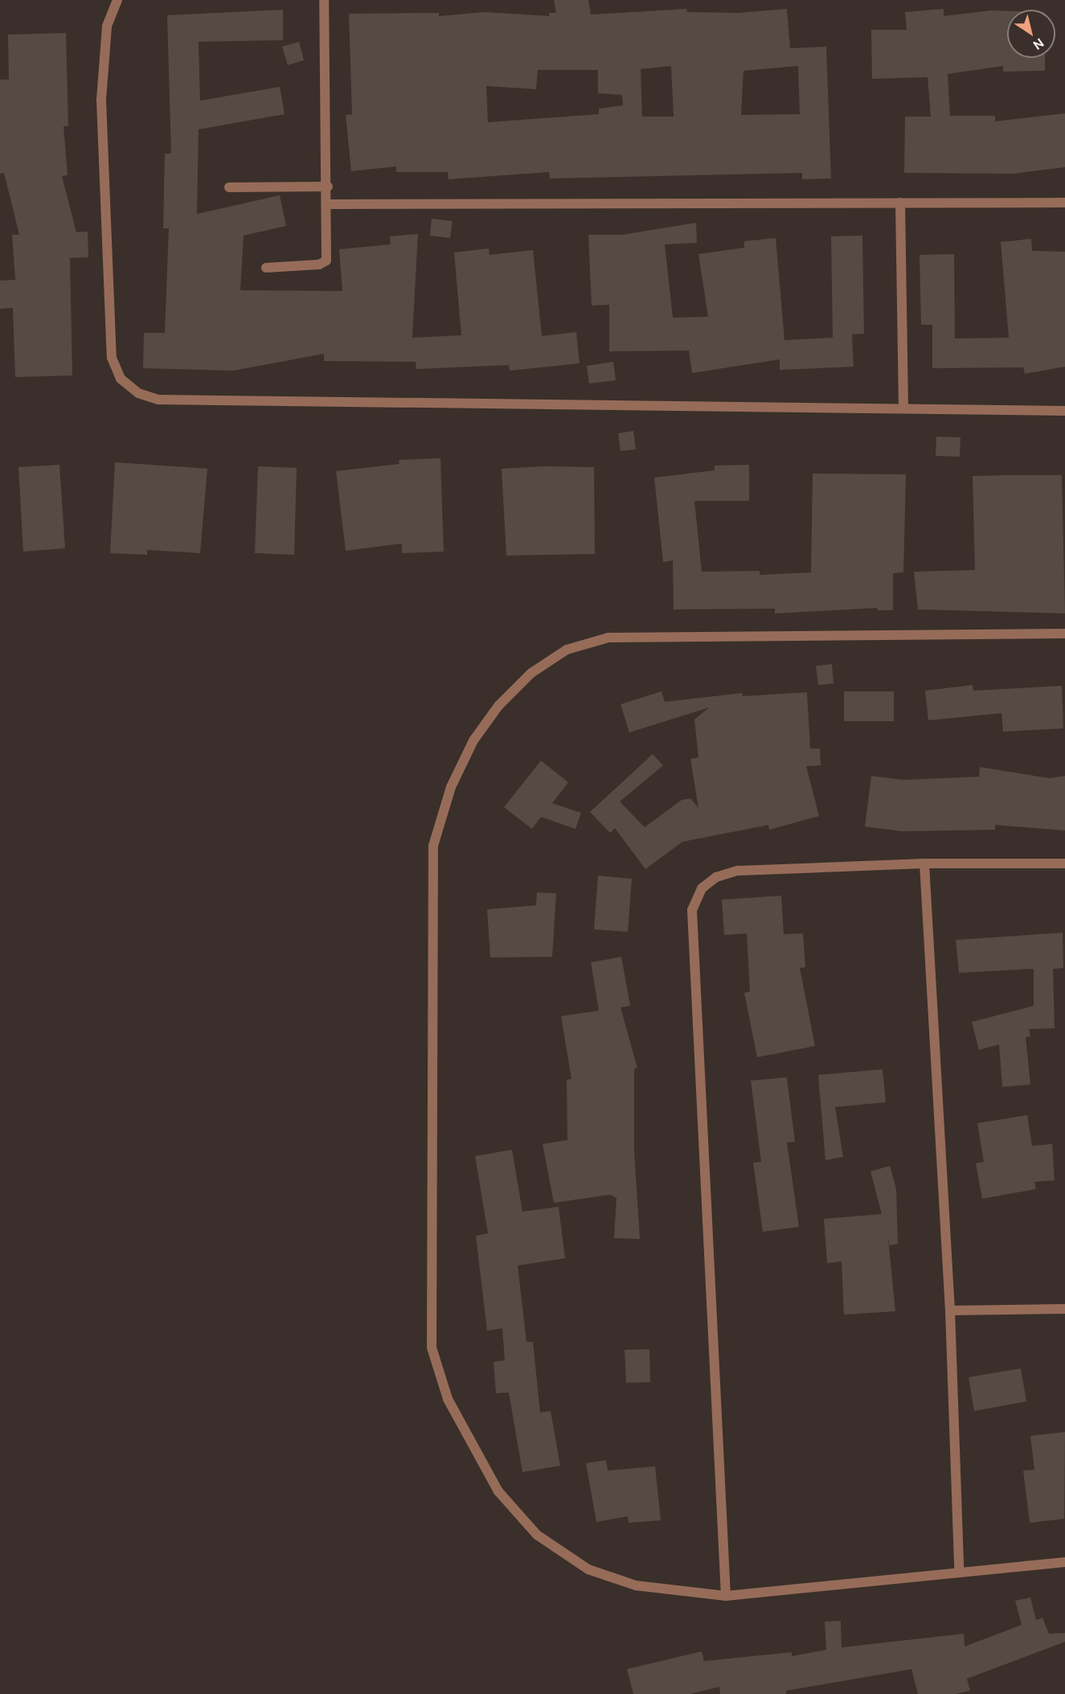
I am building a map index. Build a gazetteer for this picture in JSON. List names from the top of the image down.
{
  "north": "bottom right"
}
